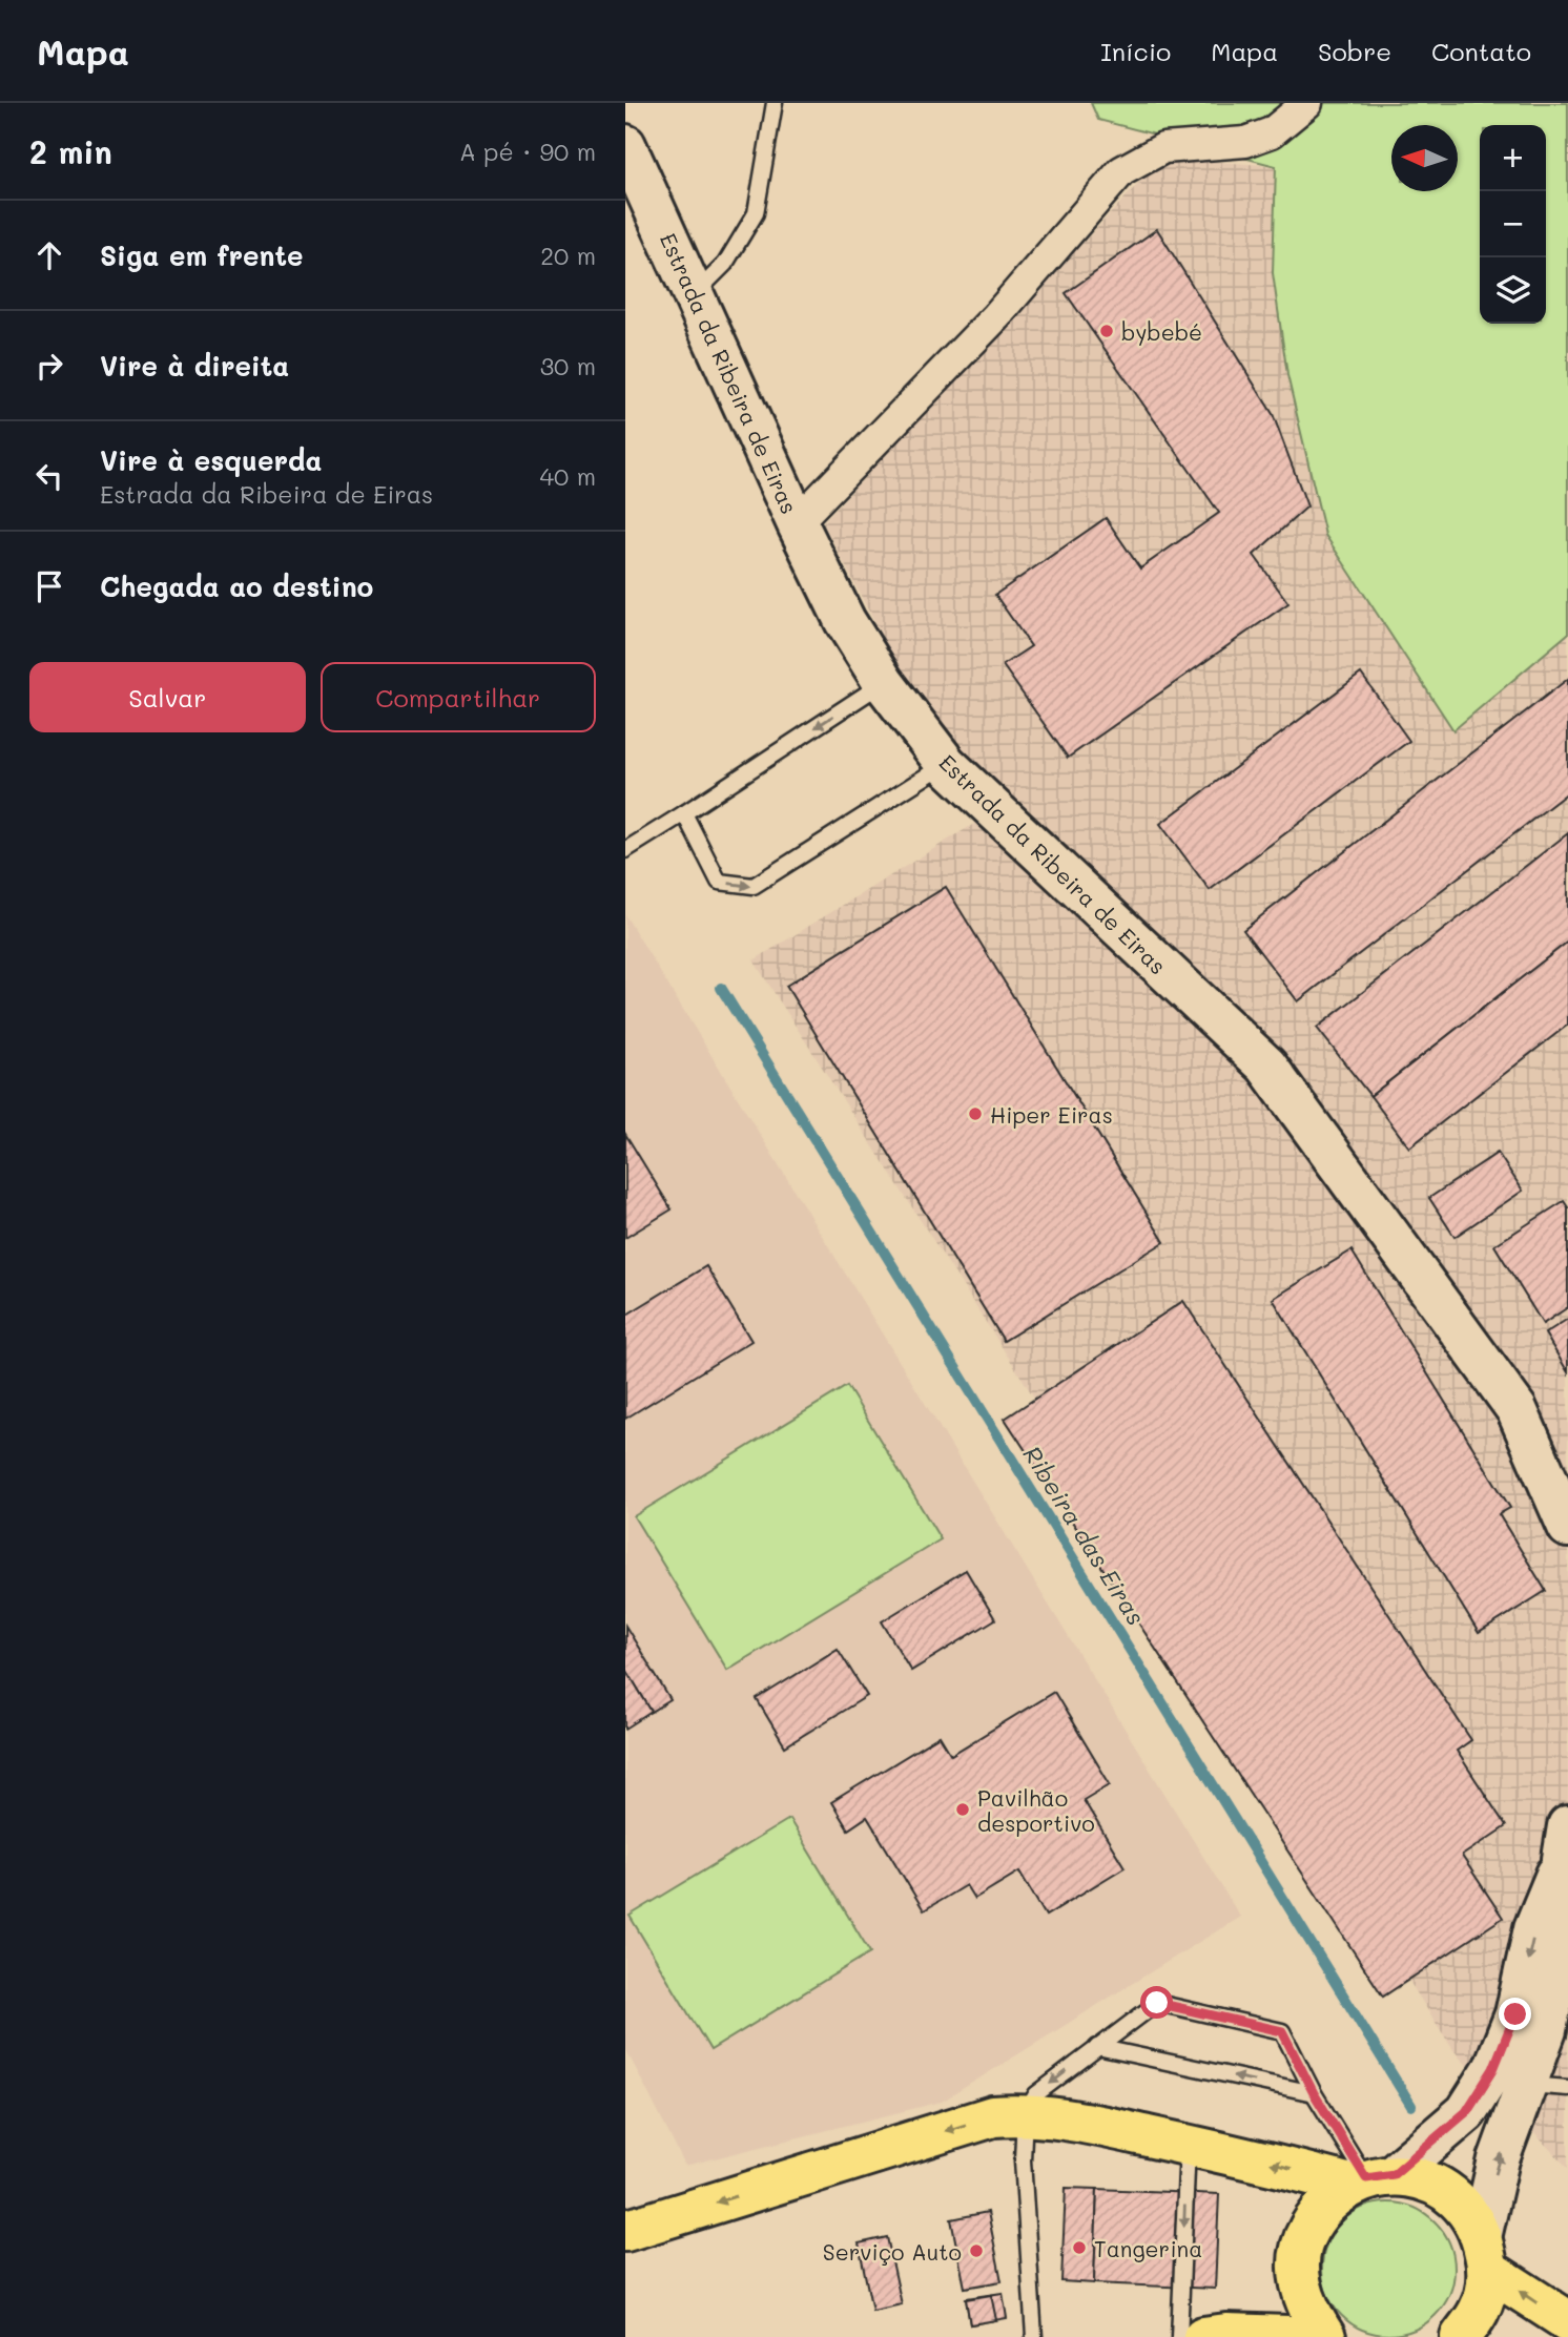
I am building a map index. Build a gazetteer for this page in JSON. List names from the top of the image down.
{
  "streets": {
    "street": ["Estrada da Ribeira de Eiras"]
  },
  "water": ["Ribeira das Eiras"],
  "places": [
    "bybebé",
    "Hiper Eiras",
    "Pavilhão desportivo",
    "Tangerina",
    "Serviço Auto"
  ],
  "north": "left",
  "page": {
    "header": "Mapa",
    "nav": [
      "Início",
      "Mapa",
      "Sobre",
      "Contato"
    ],
    "heading": ["2 min", "A pé · 90 m"],
    "map_buttons": ["+", "−"],
    "list": [
      ["Siga em frente", "20 m"],
      ["Vire à direita", "30 m"],
      ["Vire à esquerda", "Estrada da Ribeira de Eiras", "40 m"],
      "Chegada ao destino"
    ],
    "buttons": ["Salvar", "Compartilhar"]
  }
}
